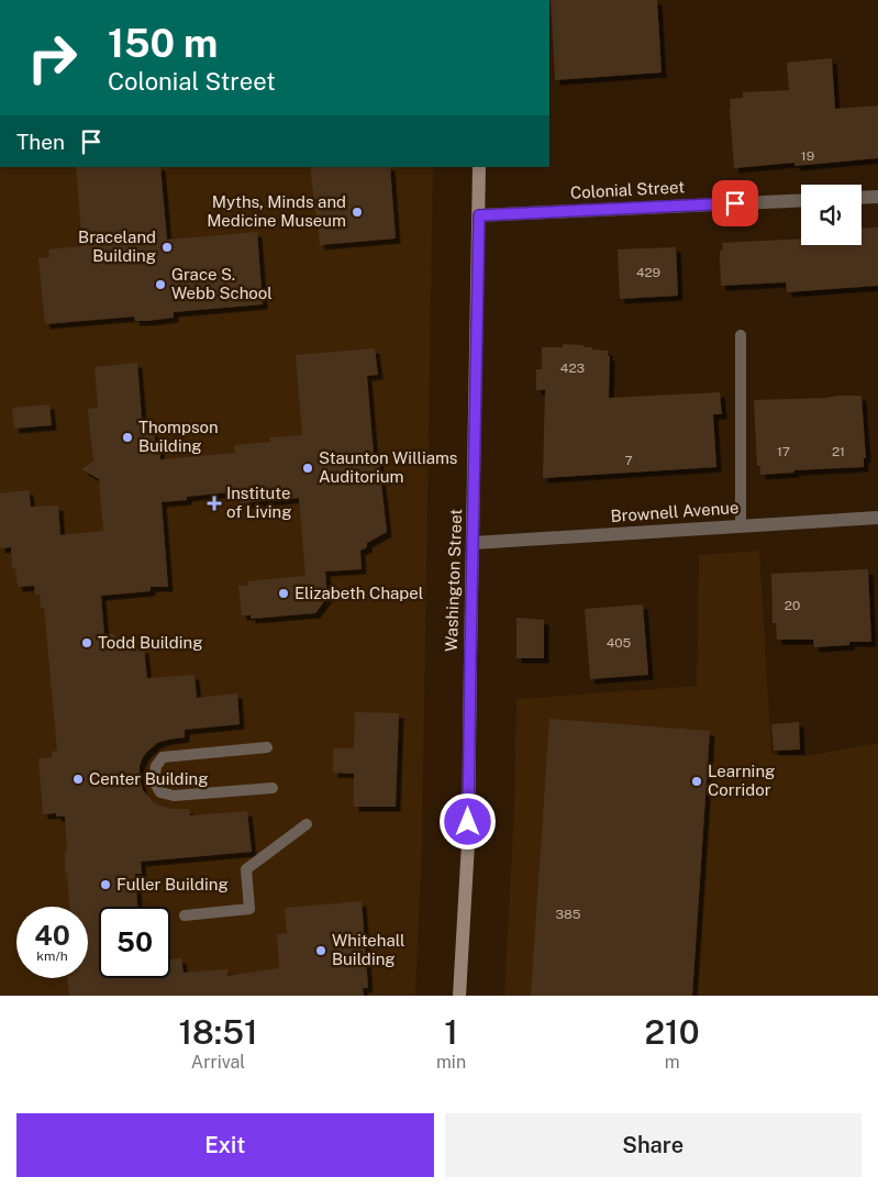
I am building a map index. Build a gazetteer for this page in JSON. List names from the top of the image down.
{
  "streets": {
    "main road": ["Washington Street"],
    "street": ["Colonial Street", "Brownell Avenue"]
  },
  "crossings": [
    ["Colonial Street", "Washington Street"],
    ["Brownell Avenue", "Washington Street"]
  ],
  "places": {
    "other": [
      "Myths, Minds and Medicine Museum",
      "Braceland Building",
      "Grace S. Webb School",
      "Thompson Building",
      "Staunton Williams Auditorium",
      "Elizabeth Chapel",
      "Todd Building",
      "Center Building",
      "Learning Corridor",
      "Fuller Building",
      "Whitehall Building"
    ],
    "health": ["Institute of Living"]
  },
  "house_numbers": [
    "19",
    "429",
    "423",
    "17",
    "21",
    "7",
    "20",
    "405",
    "385"
  ],
  "page": {
    "turn": ["150 m", "Colonial Street"],
    "then": "Then",
    "speed": "40 km/h",
    "limit": "50",
    "eta": [
      "18:51",
      "Arrival",
      "1",
      "min",
      "210",
      "m"
    ],
    "buttons": ["Exit", "Share"]
  }
}
